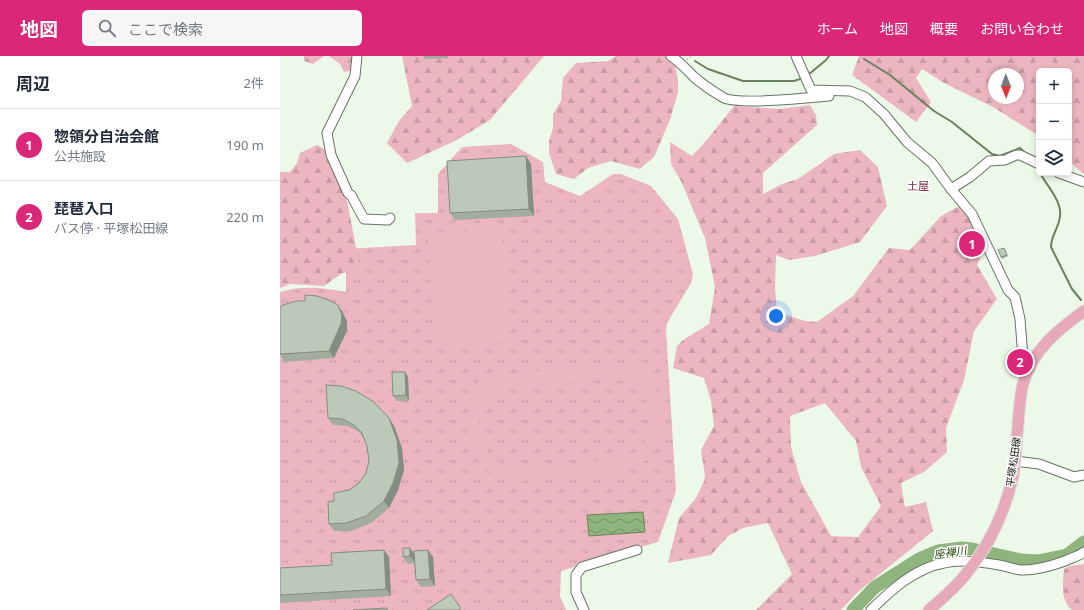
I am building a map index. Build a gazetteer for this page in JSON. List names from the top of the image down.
{
  "streets": {
    "main road": ["平塚松田線"]
  },
  "districts": ["土屋"],
  "water": ["座禅川"],
  "north": "bottom",
  "page": {
    "header": "地図",
    "search": "ここで検索",
    "nav": [
      "ホーム",
      "地図",
      "概要",
      "お問い合わせ"
    ],
    "heading": ["周辺", "2件"],
    "map_buttons": ["+", "−"],
    "list": [
      {
        "mark": "1",
        "name": "惣領分自治会館",
        "note": "公共施設",
        "value": "190 m"
      },
      {
        "mark": "2",
        "name": "琵琶入口",
        "note": "バス停 · 平塚松田線",
        "value": "220 m"
      }
    ],
    "pins": ["1", "2"]
  }
}
